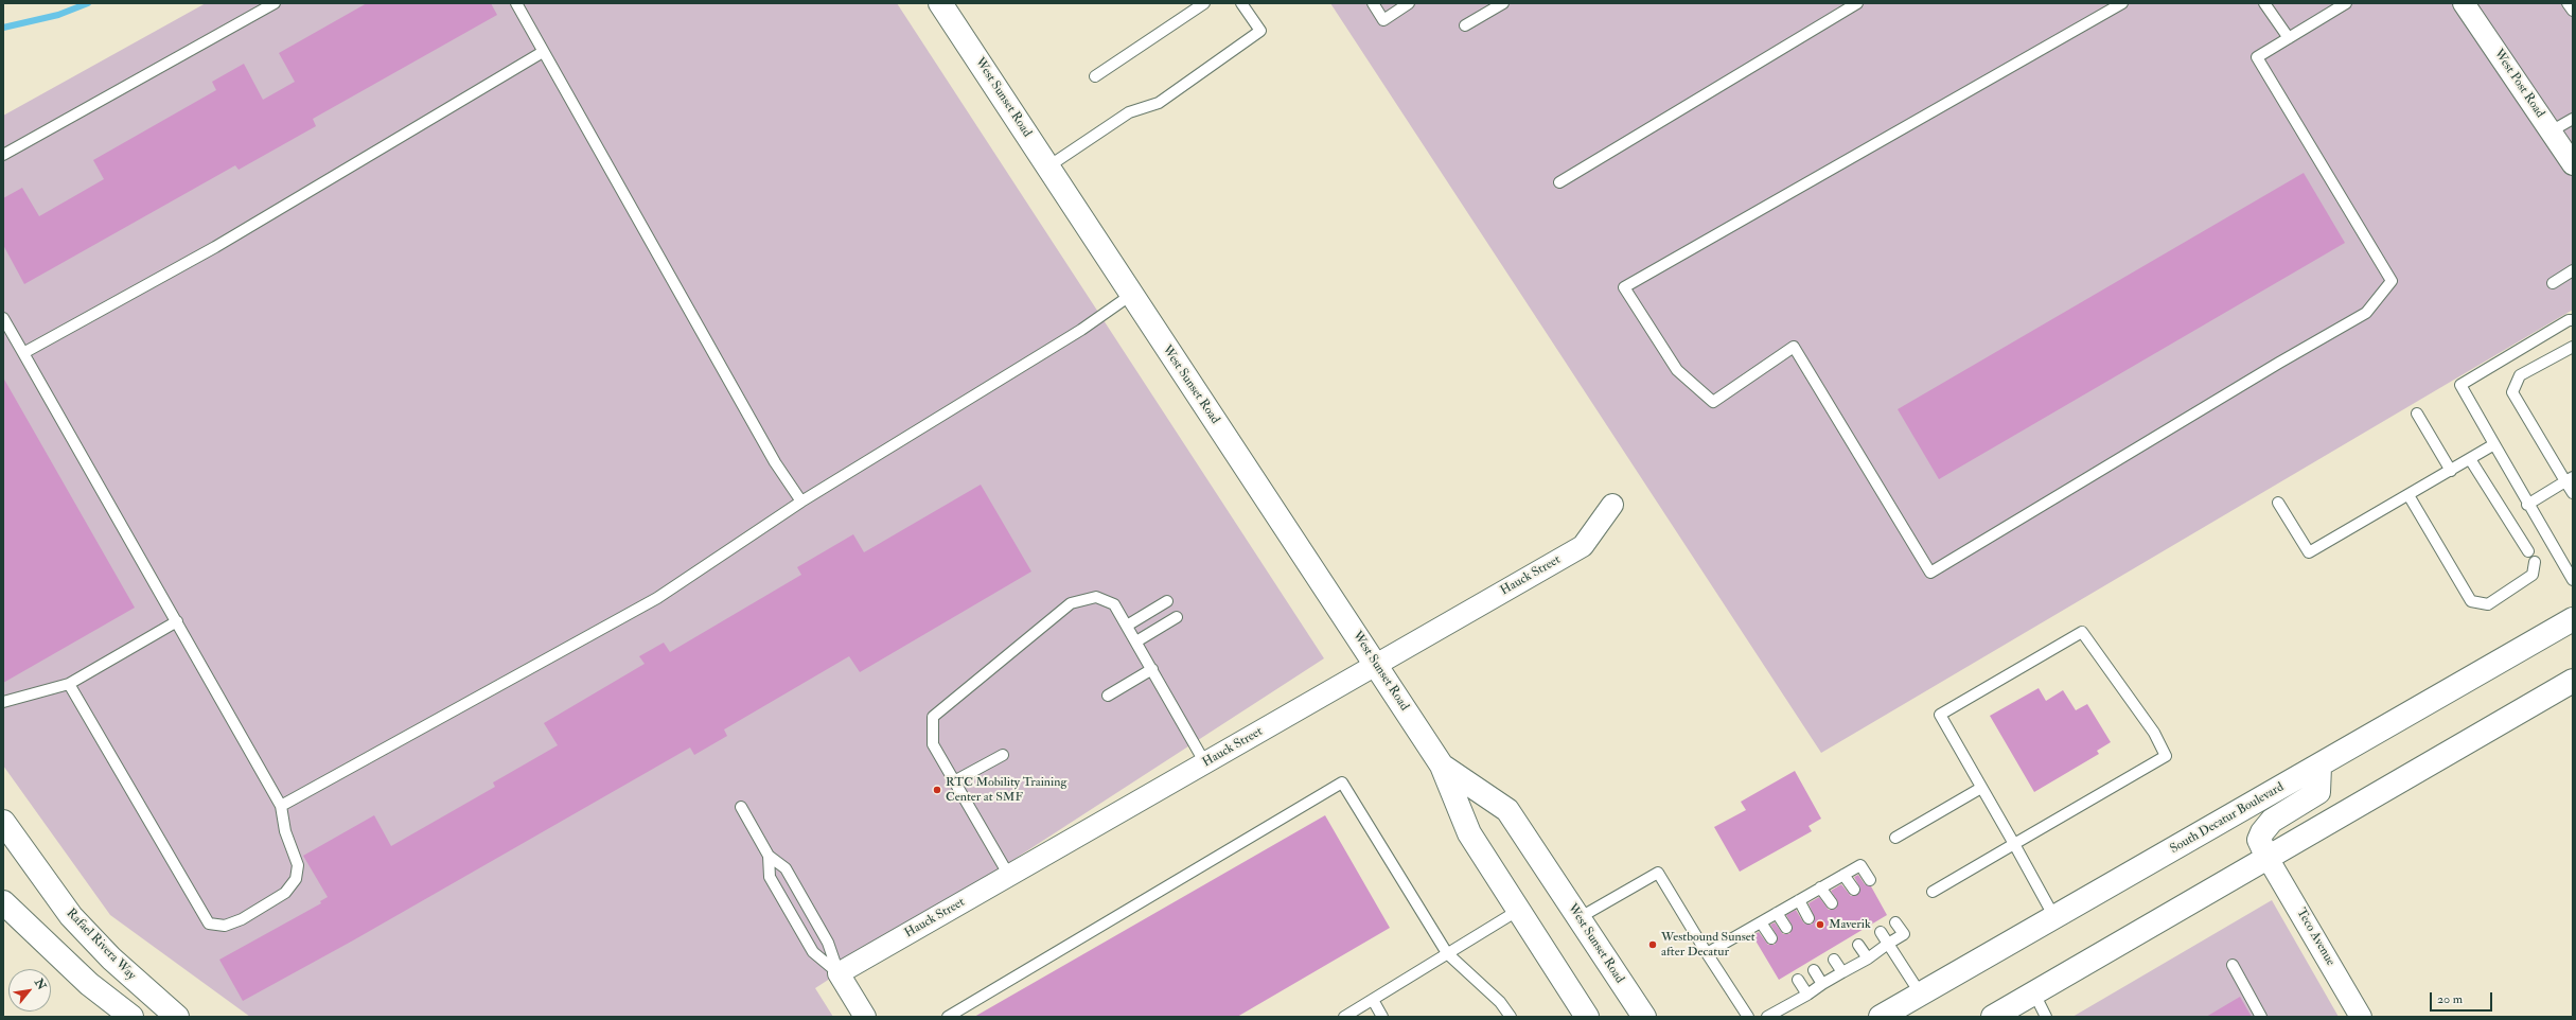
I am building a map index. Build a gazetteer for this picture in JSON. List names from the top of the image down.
{
  "streets": {
    "main road": ["West Sunset Road", "South Decatur Boulevard", "Rafael Rivera Way"],
    "street": ["West Post Road", "Hauck Street", "Teco Avenue"]
  },
  "crossings": [
    ["West Sunset Road", "Hauck Street"]
  ],
  "places": ["RTC Mobility Training Center at SMF", "Maverik", "Westbound Sunset after Decatur"],
  "scale_bar": "20 m",
  "north": "top right"
}
